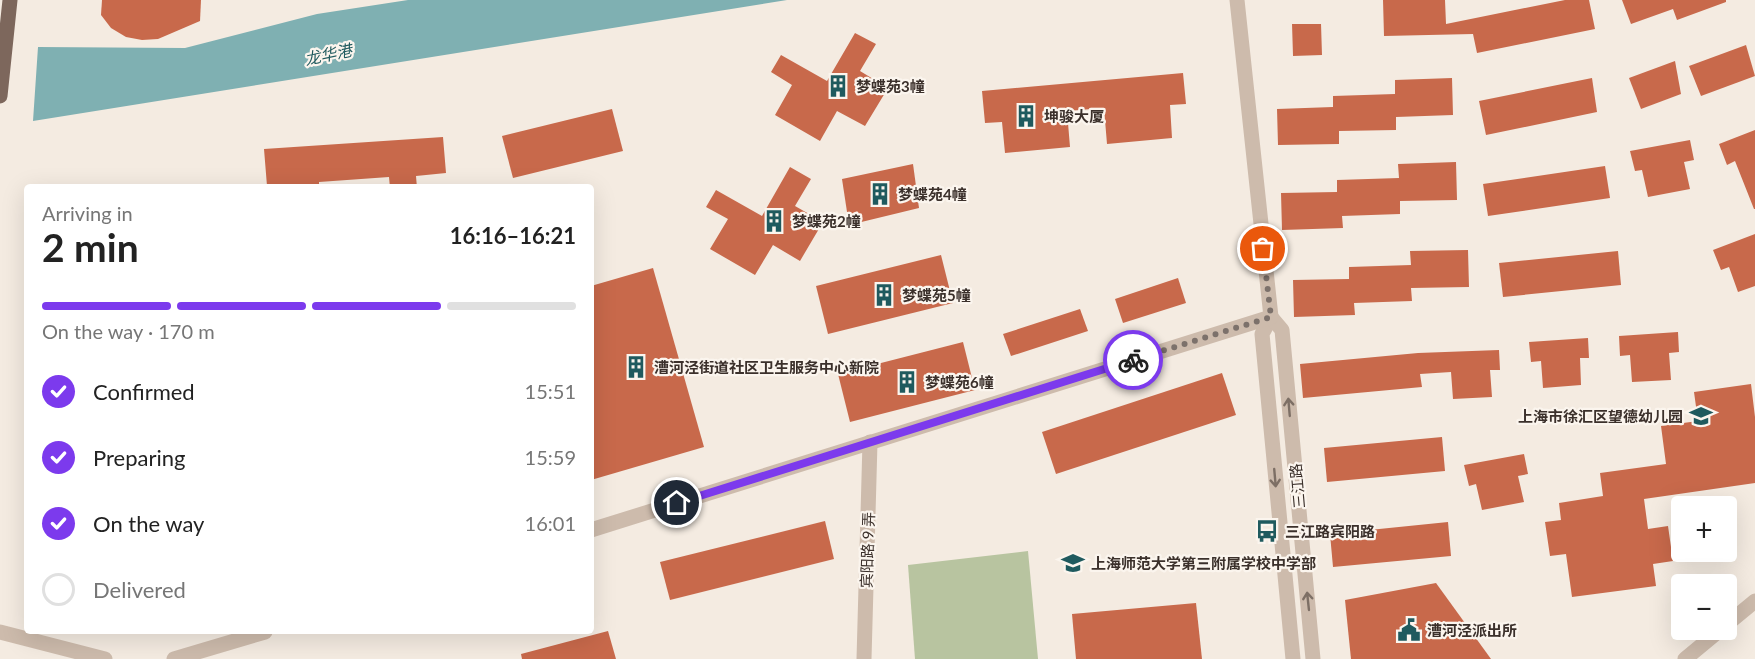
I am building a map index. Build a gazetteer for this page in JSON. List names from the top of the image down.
{
  "streets": {
    "street": ["三江路", "宾阳路 9 弄"]
  },
  "water": ["龙华港"],
  "places": {
    "building": [
      "梦蝶苑3幢",
      "坤骏大厦",
      "梦蝶苑4幢",
      "梦蝶苑2幢",
      "梦蝶苑5幢",
      "漕河泾街道社区卫生服务中心新院",
      "梦蝶苑6幢"
    ],
    "school or university": ["上海市徐汇区望德幼儿园", "上海师范大学第三附属学校中学部"],
    "bus stop": ["三江路宾阳路"],
    "public building": ["漕河泾派出所"]
  },
  "page": {
    "heading": ["2 min", "Arriving in", "16:16–16:21"],
    "bar": "On the way · 170 m",
    "list": [
      ["Confirmed", "15:51"],
      ["Preparing", "15:59"],
      ["On the way", "16:01"],
      "Delivered"
    ],
    "map_buttons": ["+", "−"]
  }
}
